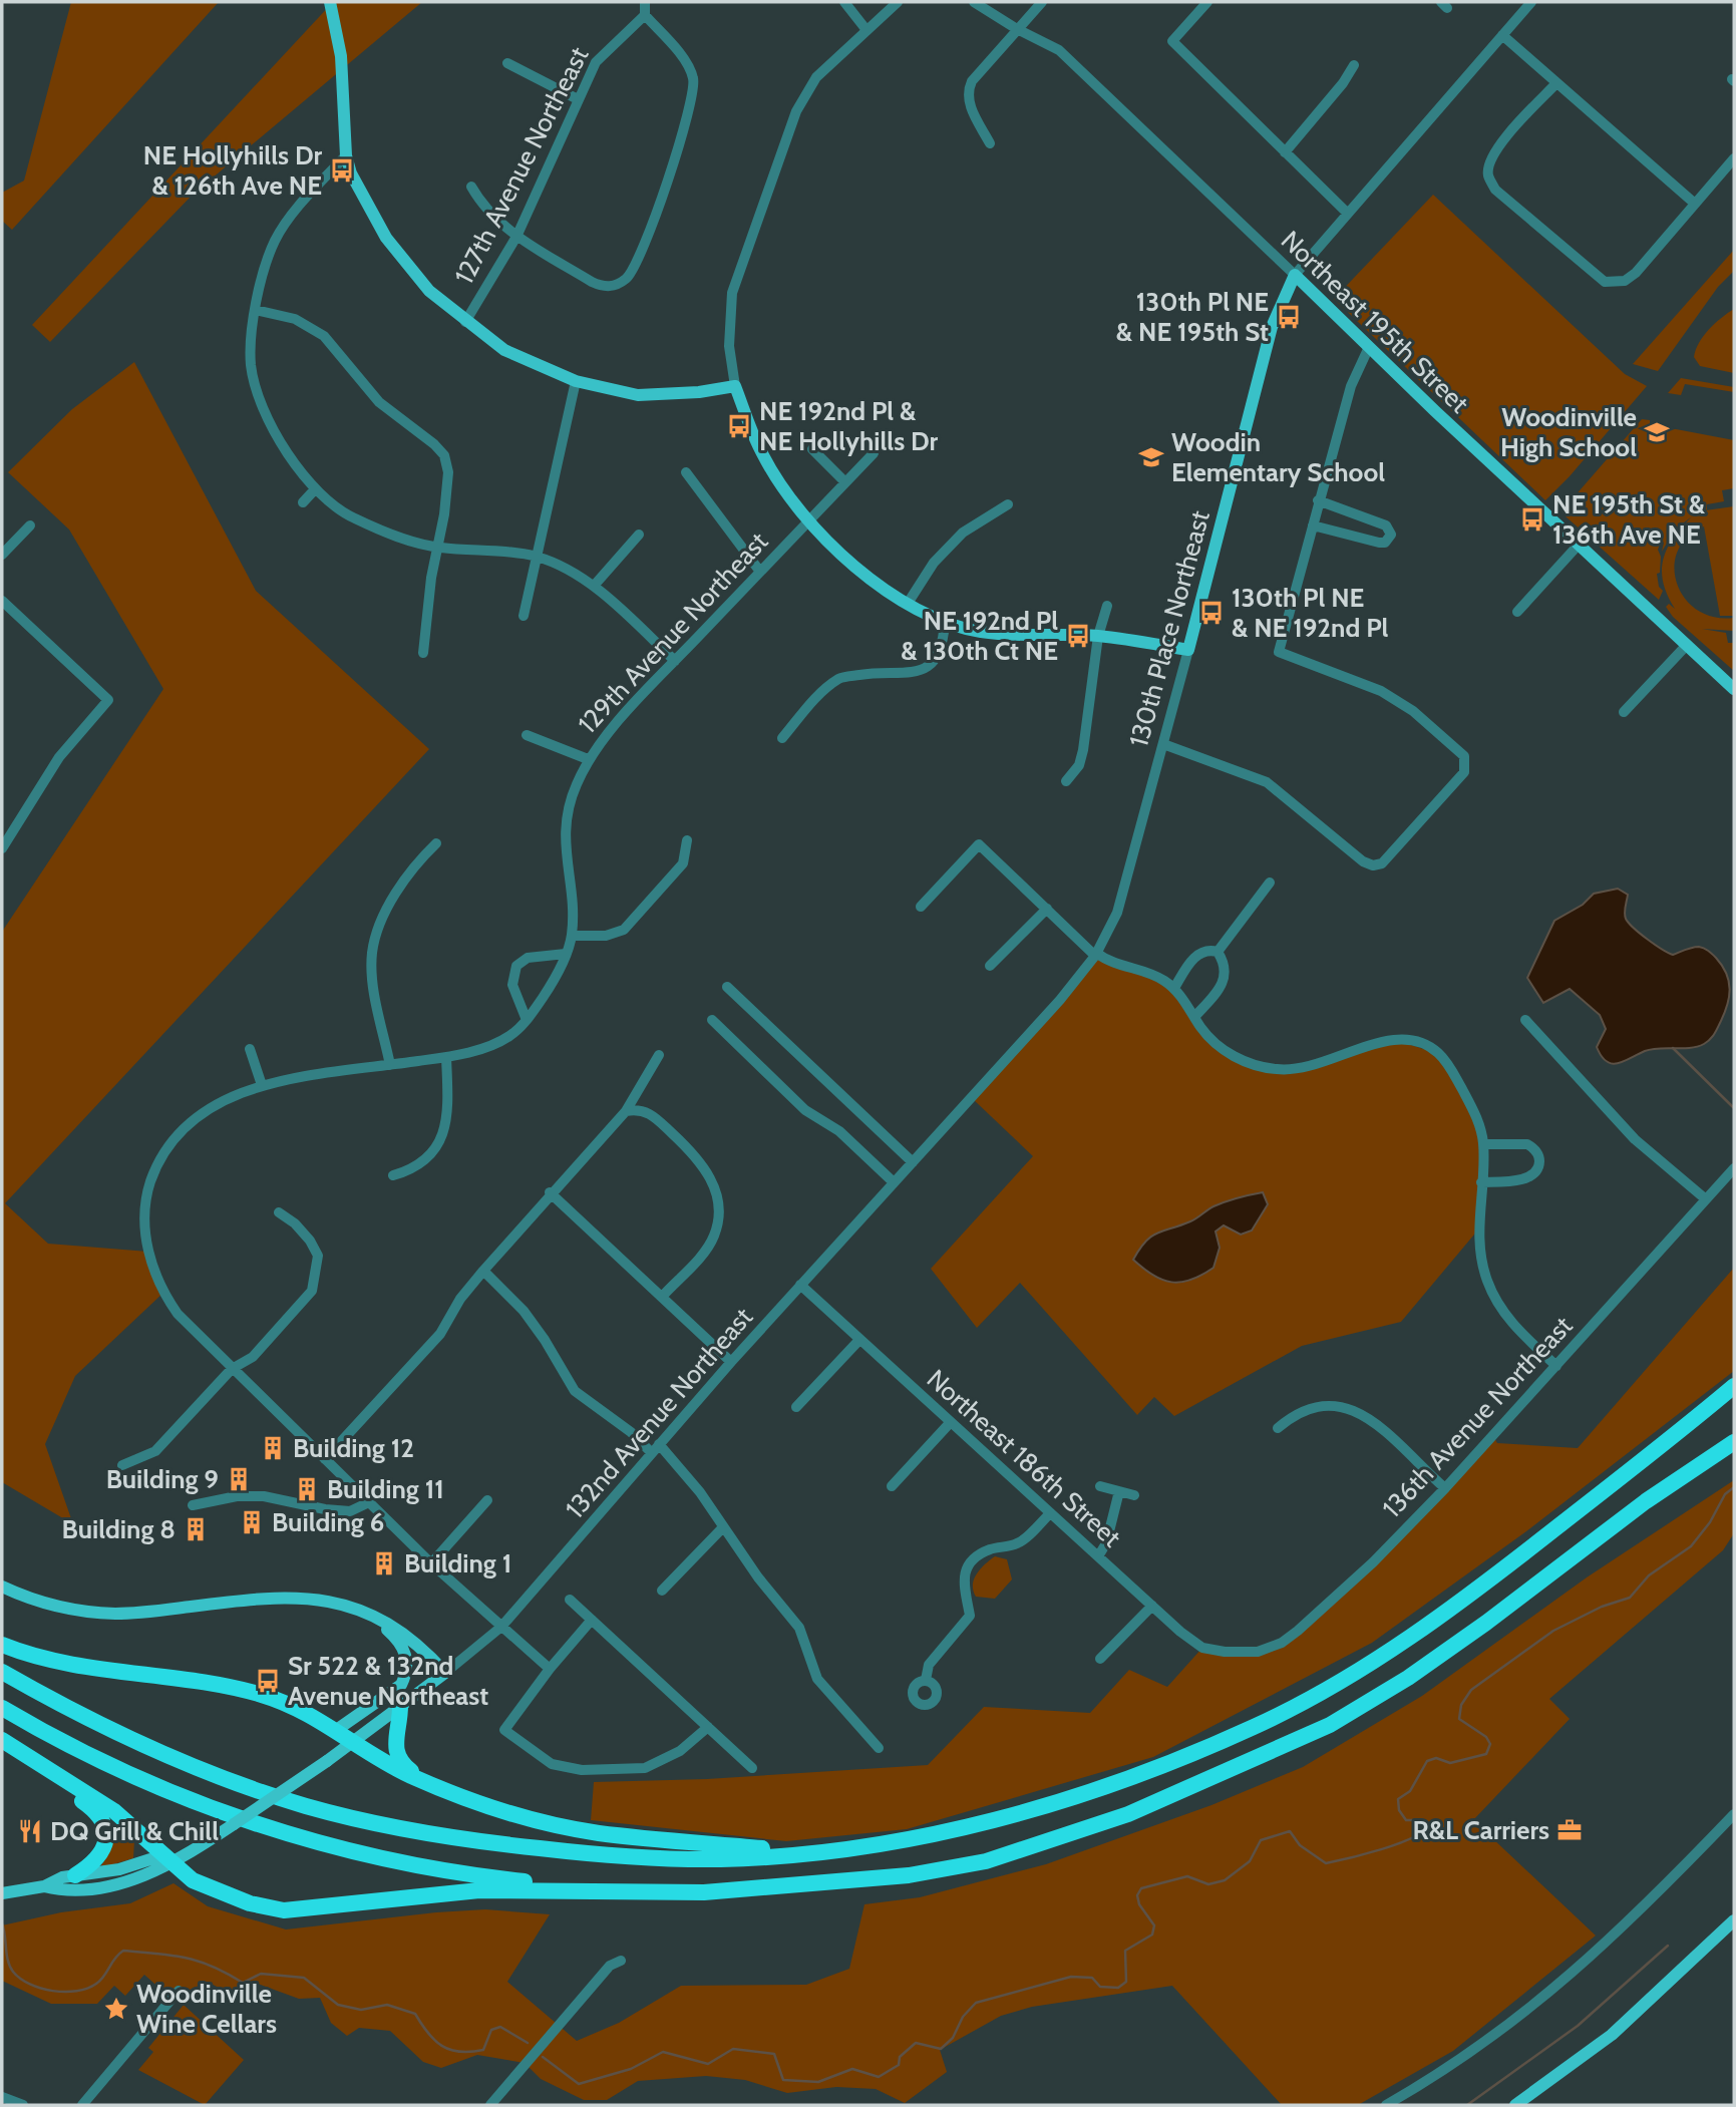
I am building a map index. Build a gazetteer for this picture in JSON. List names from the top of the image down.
{
  "streets": {
    "main road": ["Northeast 195th Street", "130th Place Northeast", "132nd Avenue Northeast"],
    "street": [
      "127th Avenue Northeast",
      "129th Avenue Northeast",
      "136th Avenue Northeast",
      "Northeast 186th Street"
    ]
  },
  "crossings": [
    ["Northeast 195th Street", "130th Place Northeast"],
    ["130th Place Northeast", "132nd Avenue Northeast"],
    ["129th Avenue Northeast", "132nd Avenue Northeast"],
    ["132nd Avenue Northeast", "Northeast 186th Street"],
    ["136th Avenue Northeast", "Northeast 186th Street"]
  ],
  "places": {
    "bus stop": [
      "NE Hollyhills Dr & 126th Ave NE",
      "130th Pl NE & NE 195th St",
      "NE 192nd Pl & NE Hollyhills Dr",
      "NE 195th St & 136th Ave NE",
      "130th Pl NE & NE 192nd Pl",
      "NE 192nd Pl & 130th Ct NE",
      "Sr 522 & 132nd Avenue Northeast"
    ],
    "school or university": ["Woodinville High School", "Woodin Elementary School"],
    "building": [
      "Building 12",
      "Building 9",
      "Building 11",
      "Building 6",
      "Building 8",
      "Building 1"
    ],
    "office": ["R&L Carriers"],
    "restaurant": ["DQ Grill & Chill"],
    "place": ["Woodinville Wine Cellars"]
  }
}
